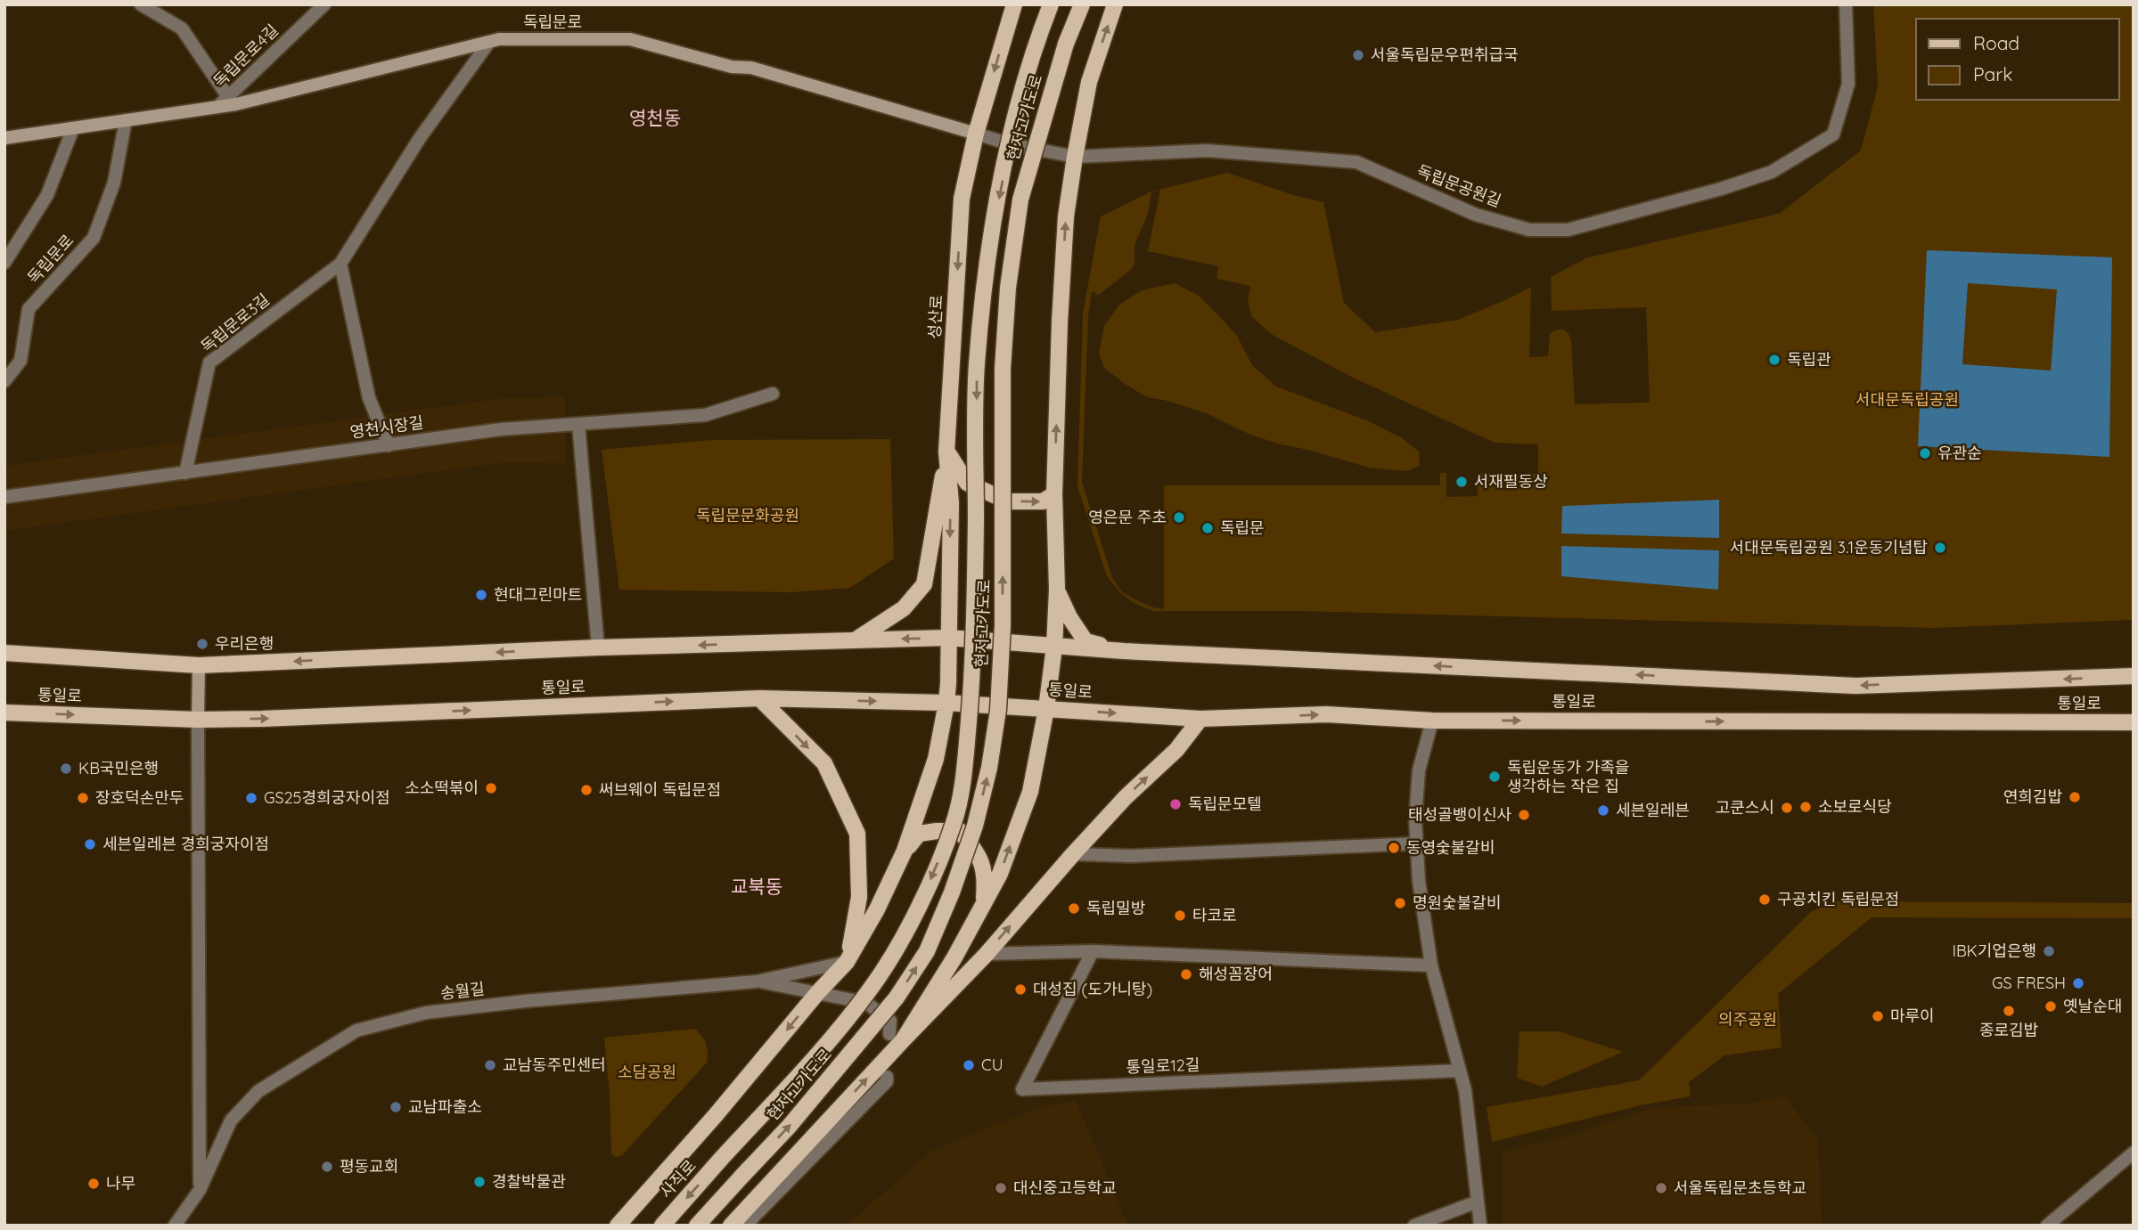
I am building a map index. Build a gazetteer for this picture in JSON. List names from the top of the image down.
{
  "streets": {
    "main road": [
      "독립문로",
      "현저고가도로",
      "성산로",
      "통일로",
      "사직로"
    ],
    "street": [
      "독립문로4길",
      "독립문공원길",
      "독립문로3길",
      "영천시장길",
      "송월길",
      "통일로12길"
    ]
  },
  "crossings": [
    ["독립문로", "독립문로4길"],
    ["독립문로", "독립문공원길"],
    ["독립문로", "성산로"],
    ["독립문로", "독립문로3길"],
    ["현저고가도로", "사직로"],
    ["독립문공원길", "성산로"],
    ["성산로", "통일로"],
    ["성산로", "송월길"],
    ["독립문로3길", "영천시장길"]
  ],
  "districts": ["영천동", "교북동"],
  "parks": [
    "서대문독립공원",
    "독립문문화공원",
    "의주공원",
    "소담공원"
  ],
  "places": [
    "서울독립문우편취급국",
    "독립관",
    "유관순",
    "서재필동상",
    "영은문 주초",
    "독립문",
    "서대문독립공원 3.1운동기념탑",
    "현대그린마트",
    "우리은행",
    "KB국민은행",
    "독립운동가 가족을 생각하는 작은 집",
    "소소떡볶이",
    "써브웨이 독립문점",
    "연희김밥",
    "장호덕손만두",
    "GS25경희궁자이점",
    "독립문모텔",
    "소보로식당",
    "고쿤스시",
    "세븐일레븐",
    "태성골뱅이신사",
    "세븐일레븐 경희궁자이점",
    "동영숯불갈비",
    "구공치킨 독립문점",
    "명원숯불갈비",
    "독립밀방",
    "타코로",
    "IBK기업은행",
    "해성꼼장어",
    "GS FRESH",
    "대성집 (도가니탕)",
    "옛날순대",
    "종로김밥",
    "마루이",
    "교남동주민센터",
    "CU",
    "교남파출소",
    "평동교회",
    "경찰박물관",
    "나무",
    "대신중고등학교",
    "서울독립문초등학교"
  ],
  "legend": ["Road", "Park"]
}
